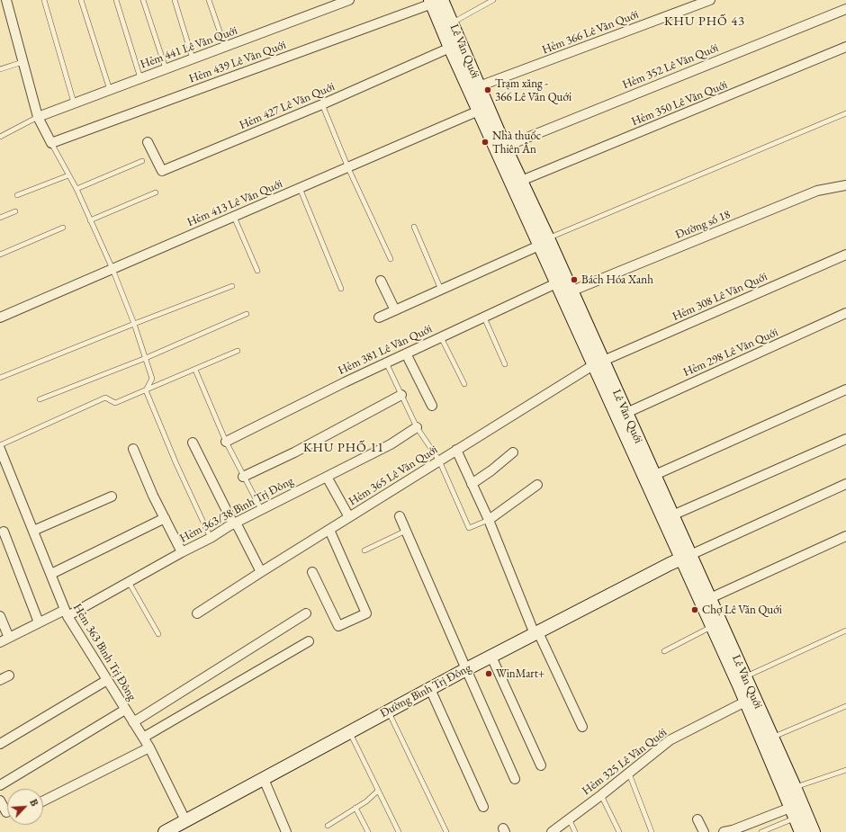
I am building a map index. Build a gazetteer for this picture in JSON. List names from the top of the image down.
{
  "streets": {
    "main road": ["Lê Văn Quới", "Đường Bình Trị Đông"],
    "street": [
      "Hẻm 366 Lê Văn Quới",
      "Hẻm 441 Lê Văn Quới",
      "Hẻm 439 Lê Văn Quới",
      "Hẻm 352 Lê Văn Quới",
      "Hẻm 350 Lê Văn Quới",
      "Hẻm 427 Lê Văn Quới",
      "Hẻm 413 Lê Văn Quới",
      "Đường số 18",
      "Hẻm 308 Lê Văn Quới",
      "Hẻm 381 Lê Văn Quới",
      "Hẻm 298 Lê Văn Quới",
      "Hẻm 365 Lê Văn Quới",
      "Hẻm 363/38 Bình Trị Đông",
      "Hẻm 363 Bình Trị Đông",
      "Hẻm 325 Lê Văn Quới"
    ]
  },
  "crossings": [
    ["Hẻm 366 Lê Văn Quới", "Lê Văn Quới"],
    ["Lê Văn Quới", "Hẻm 439 Lê Văn Quới"],
    ["Lê Văn Quới", "Hẻm 352 Lê Văn Quới"],
    ["Lê Văn Quới", "Hẻm 350 Lê Văn Quới"],
    ["Lê Văn Quới", "Hẻm 427 Lê Văn Quới"],
    ["Lê Văn Quới", "Hẻm 413 Lê Văn Quới"],
    ["Lê Văn Quới", "Đường số 18"],
    ["Lê Văn Quới", "Hẻm 308 Lê Văn Quới"],
    ["Lê Văn Quới", "Hẻm 381 Lê Văn Quới"],
    ["Lê Văn Quới", "Hẻm 298 Lê Văn Quới"],
    ["Lê Văn Quới", "Hẻm 365 Lê Văn Quới"],
    ["Lê Văn Quới", "Đường Bình Trị Đông"],
    ["Lê Văn Quới", "Hẻm 325 Lê Văn Quới"],
    ["Hẻm 308 Lê Văn Quới", "Hẻm 365 Lê Văn Quới"],
    ["Hẻm 363/38 Bình Trị Đông", "Hẻm 363 Bình Trị Đông"],
    ["Hẻm 363 Bình Trị Đông", "Đường Bình Trị Đông"]
  ],
  "districts": ["KHU PHỐ 43", "KHU PHỐ 11"],
  "places": [
    "Trạm xăng - 366 Lê Văn Quới",
    "Nhà thuốc Thiên Ân",
    "Bách Hóa Xanh",
    "Chợ Lê Văn Quới",
    "WinMart+"
  ],
  "north": "top right"
}
